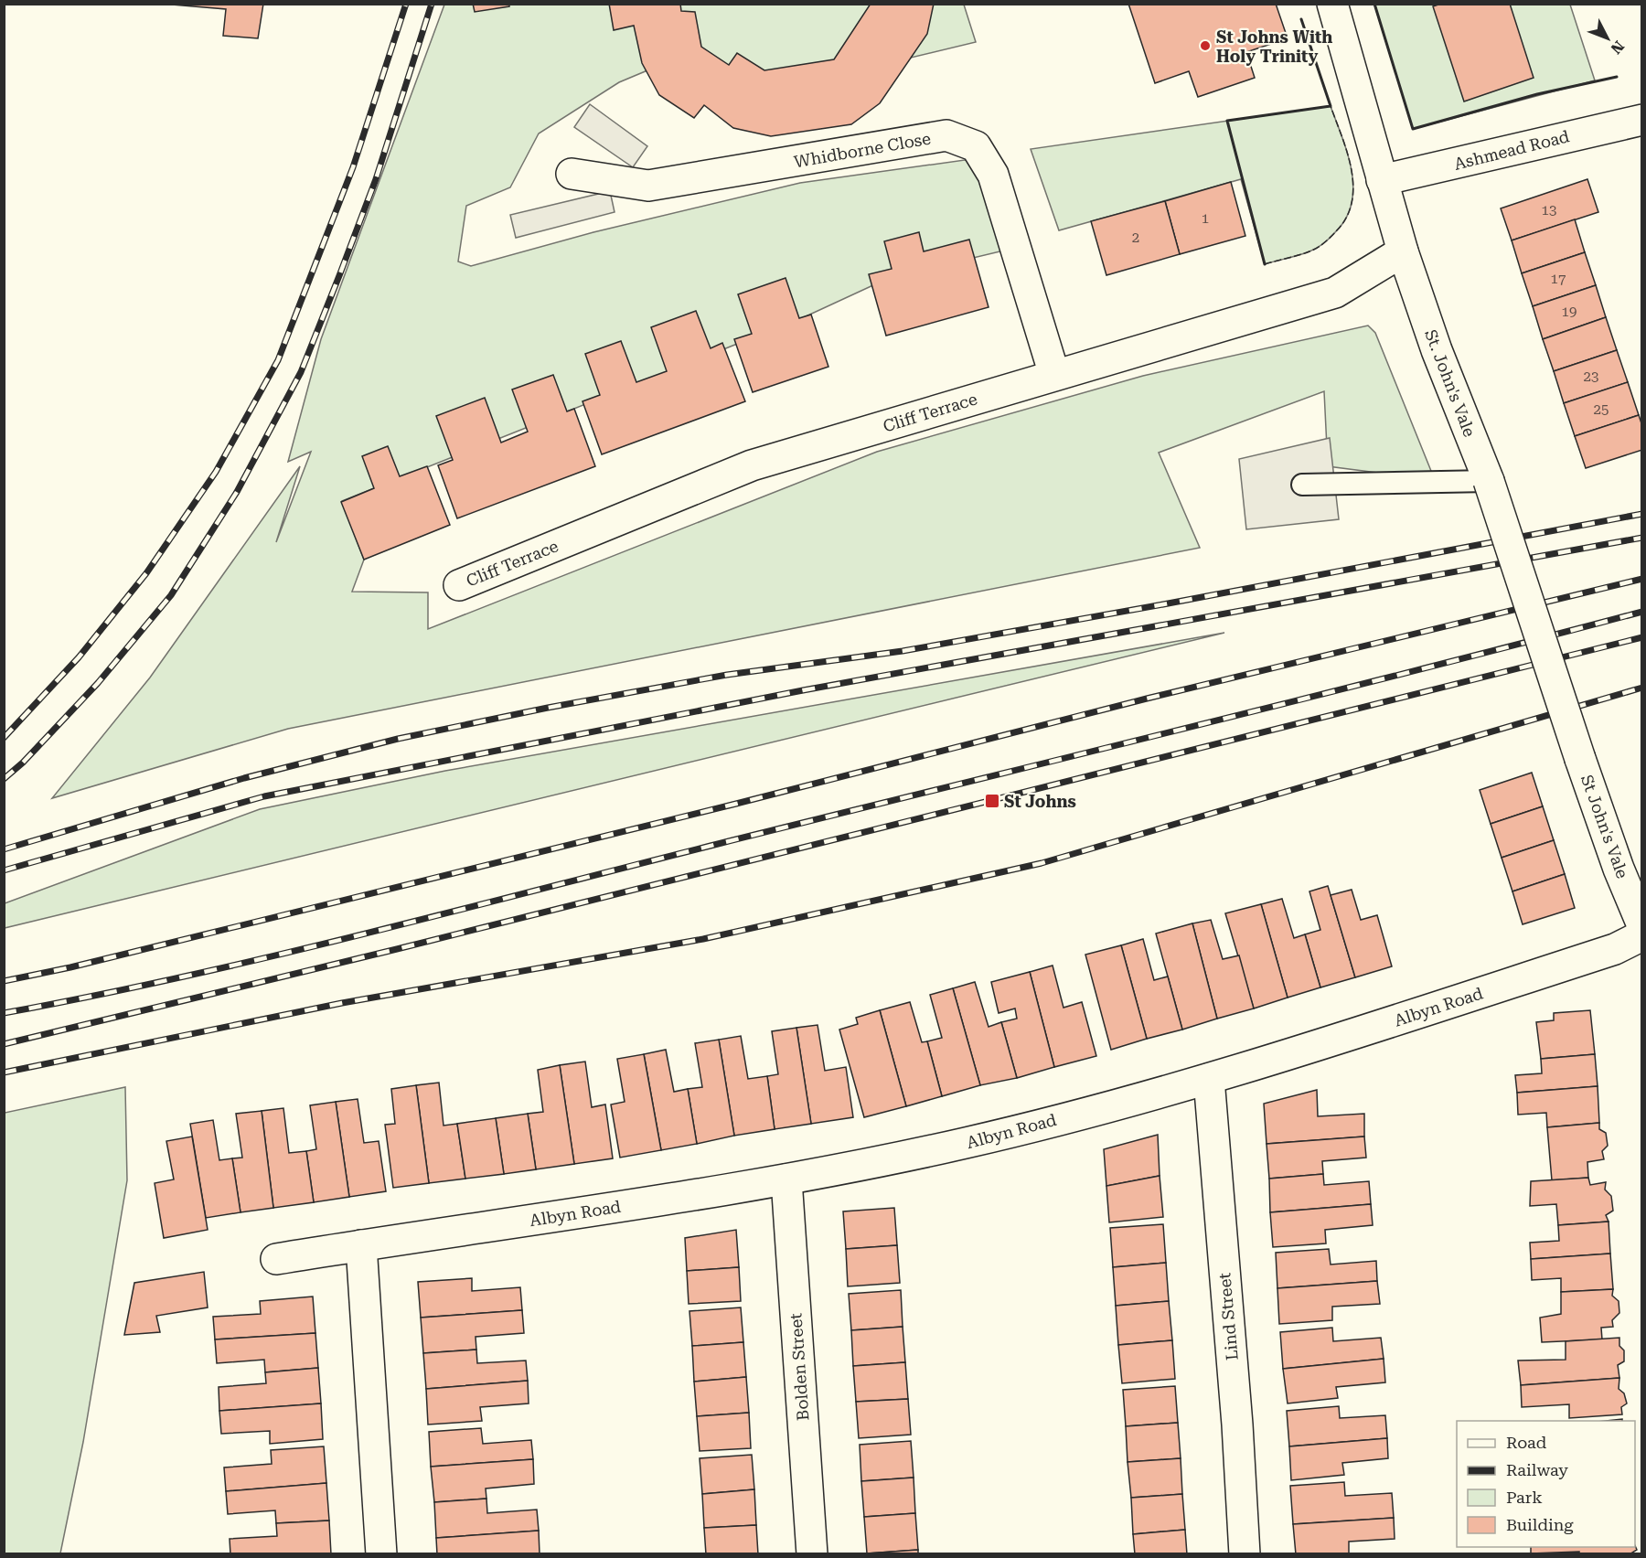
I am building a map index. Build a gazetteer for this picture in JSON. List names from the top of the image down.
{
  "streets": {
    "street": [
      "Whidborne Close",
      "Ashmead Road",
      "St. John's Vale",
      "Cliff Terrace",
      "St John's Vale",
      "Albyn Road",
      "Lind Street",
      "Bolden Street"
    ]
  },
  "crossings": [
    ["Whidborne Close", "Cliff Terrace"],
    ["Ashmead Road", "St. John's Vale"],
    ["St. John's Vale", "Cliff Terrace"],
    ["St. John's Vale", "St John's Vale"],
    ["Albyn Road", "Lind Street"],
    ["Albyn Road", "Bolden Street"]
  ],
  "places": {
    "other": ["St Johns With Holy Trinity"],
    "transit": ["St Johns"]
  },
  "house_numbers": [
    "13",
    "1",
    "2",
    "17",
    "19",
    "23",
    "25"
  ],
  "legend": [
    "Road",
    "Railway",
    "Park",
    "Building"
  ],
  "north": "bottom right"
}
